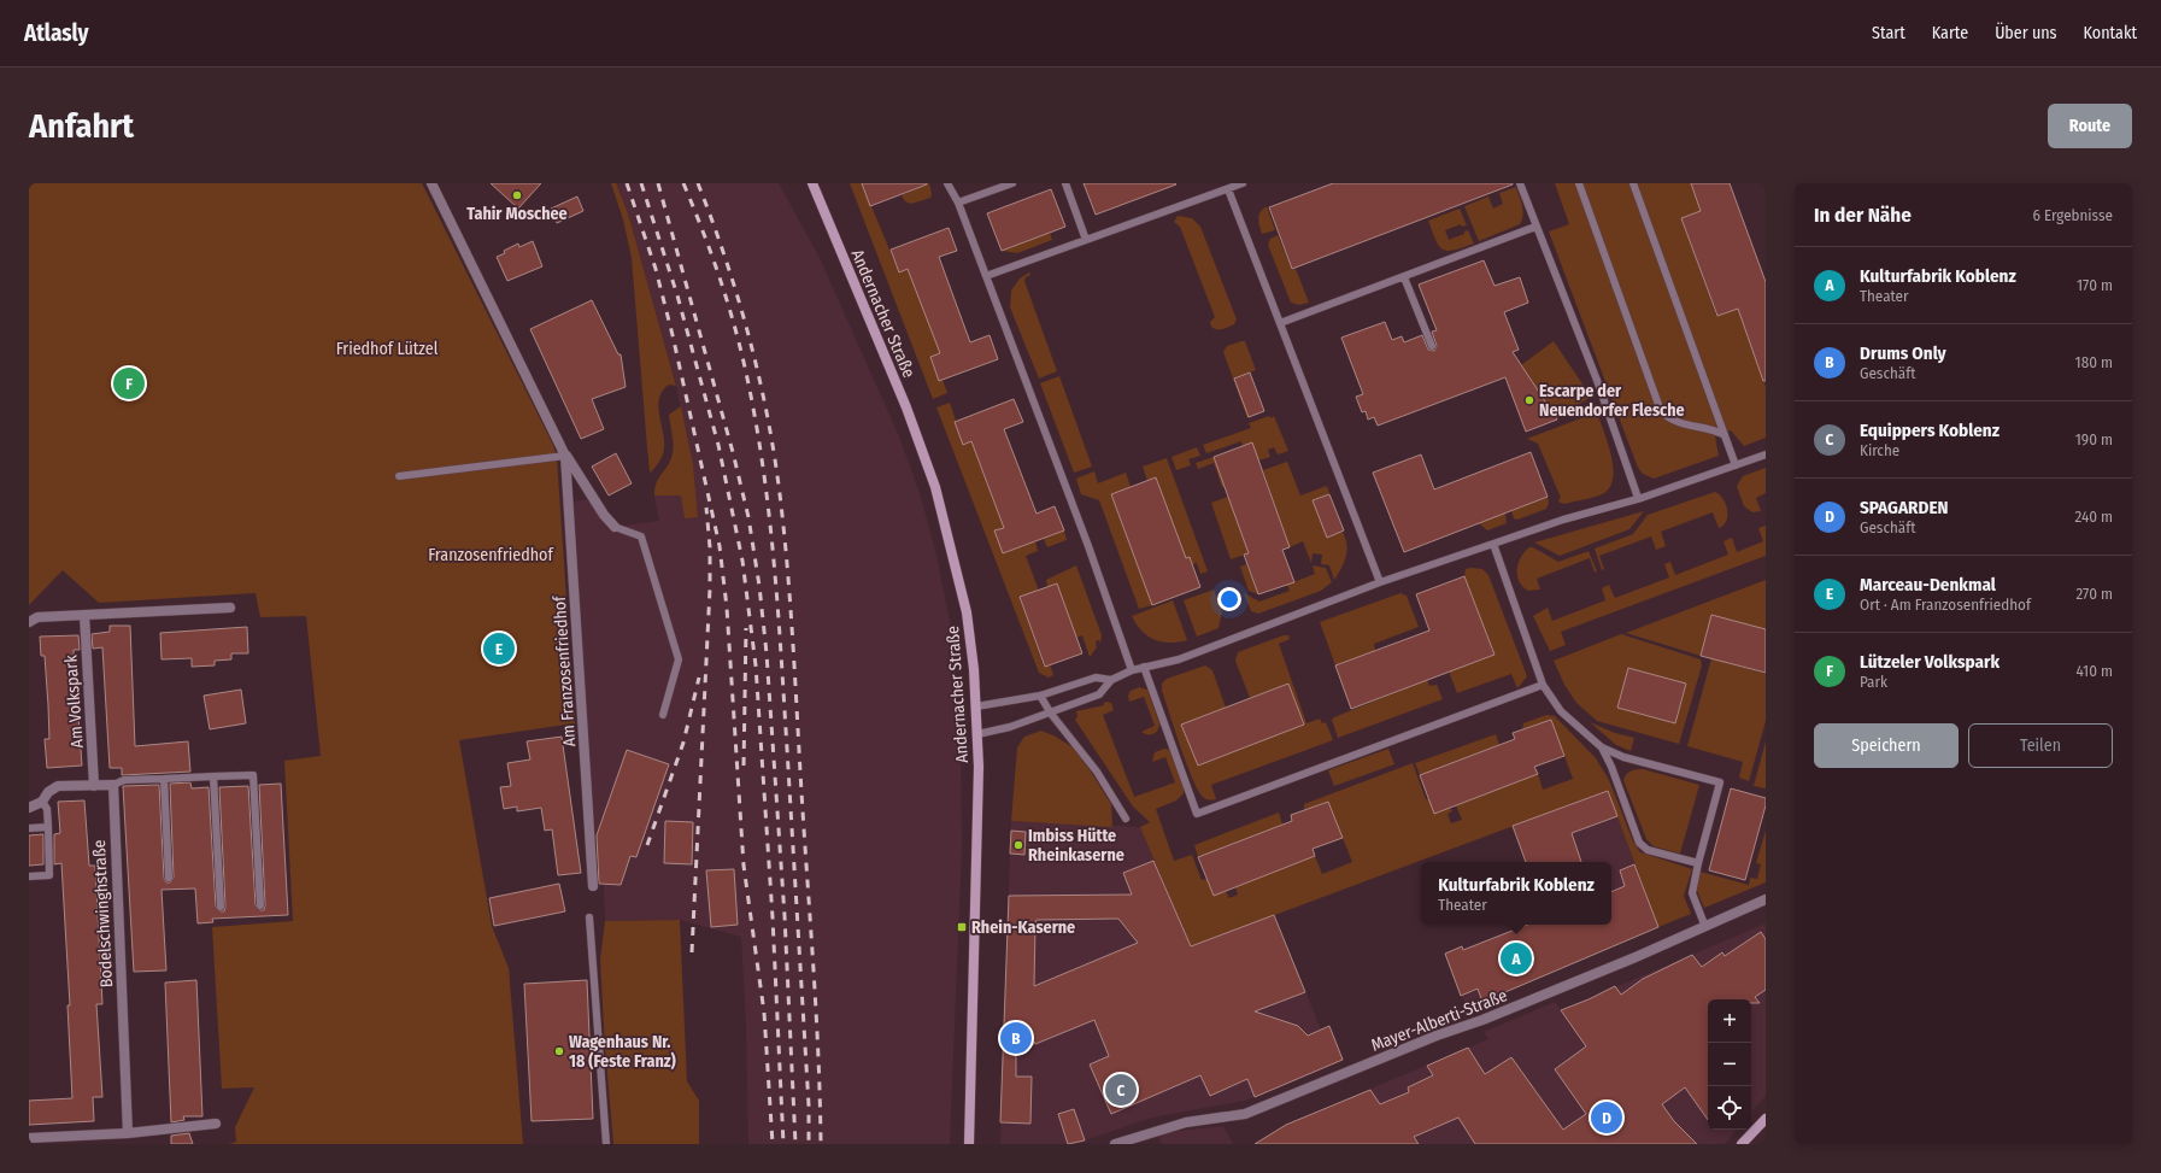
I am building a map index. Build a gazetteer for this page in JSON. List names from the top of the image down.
{
  "streets": {
    "street": [
      "Andernacher Straße",
      "Am Franzosenfriedhof",
      "Am Volkspark",
      "Bodelschwinghstraße",
      "Mayer-Alberti-Straße"
    ]
  },
  "parks": ["Friedhof Lützel", "Franzosenfriedhof"],
  "places": {
    "other": [
      "Tahir Moschee",
      "Escarpe der Neuendorfer Flesche",
      "Imbiss Hütte Rheinkaserne",
      "Wagenhaus Nr. 18 (Feste Franz)"
    ],
    "transit": ["Rhein-Kaserne"]
  },
  "page": {
    "header": "Atlasly",
    "nav": [
      "Start",
      "Karte",
      "Über uns",
      "Kontakt"
    ],
    "buttons": [
      "Route",
      ["Speichern", "Teilen"]
    ],
    "title": "Anfahrt",
    "heading": ["In der Nähe", "6 Ergebnisse"],
    "list": [
      {
        "mark": "A",
        "name": "Kulturfabrik Koblenz",
        "note": "Theater",
        "value": "170 m"
      },
      {
        "mark": "B",
        "name": "Drums Only",
        "note": "Geschäft",
        "value": "180 m"
      },
      {
        "mark": "C",
        "name": "Equippers Koblenz",
        "note": "Kirche",
        "value": "190 m"
      },
      {
        "mark": "D",
        "name": "SPAGARDEN",
        "note": "Geschäft",
        "value": "240 m"
      },
      {
        "mark": "E",
        "name": "Marceau-Denkmal",
        "note": "Ort · Am Franzosenfriedhof",
        "value": "270 m"
      },
      {
        "mark": "F",
        "name": "Lützeler Volkspark",
        "note": "Park",
        "value": "410 m"
      }
    ],
    "pins": [
      "F",
      "E",
      "A",
      "B",
      "C",
      "D"
    ],
    "popup": ["Kulturfabrik Koblenz", "Theater"],
    "map_buttons": ["+", "−"]
  }
}
